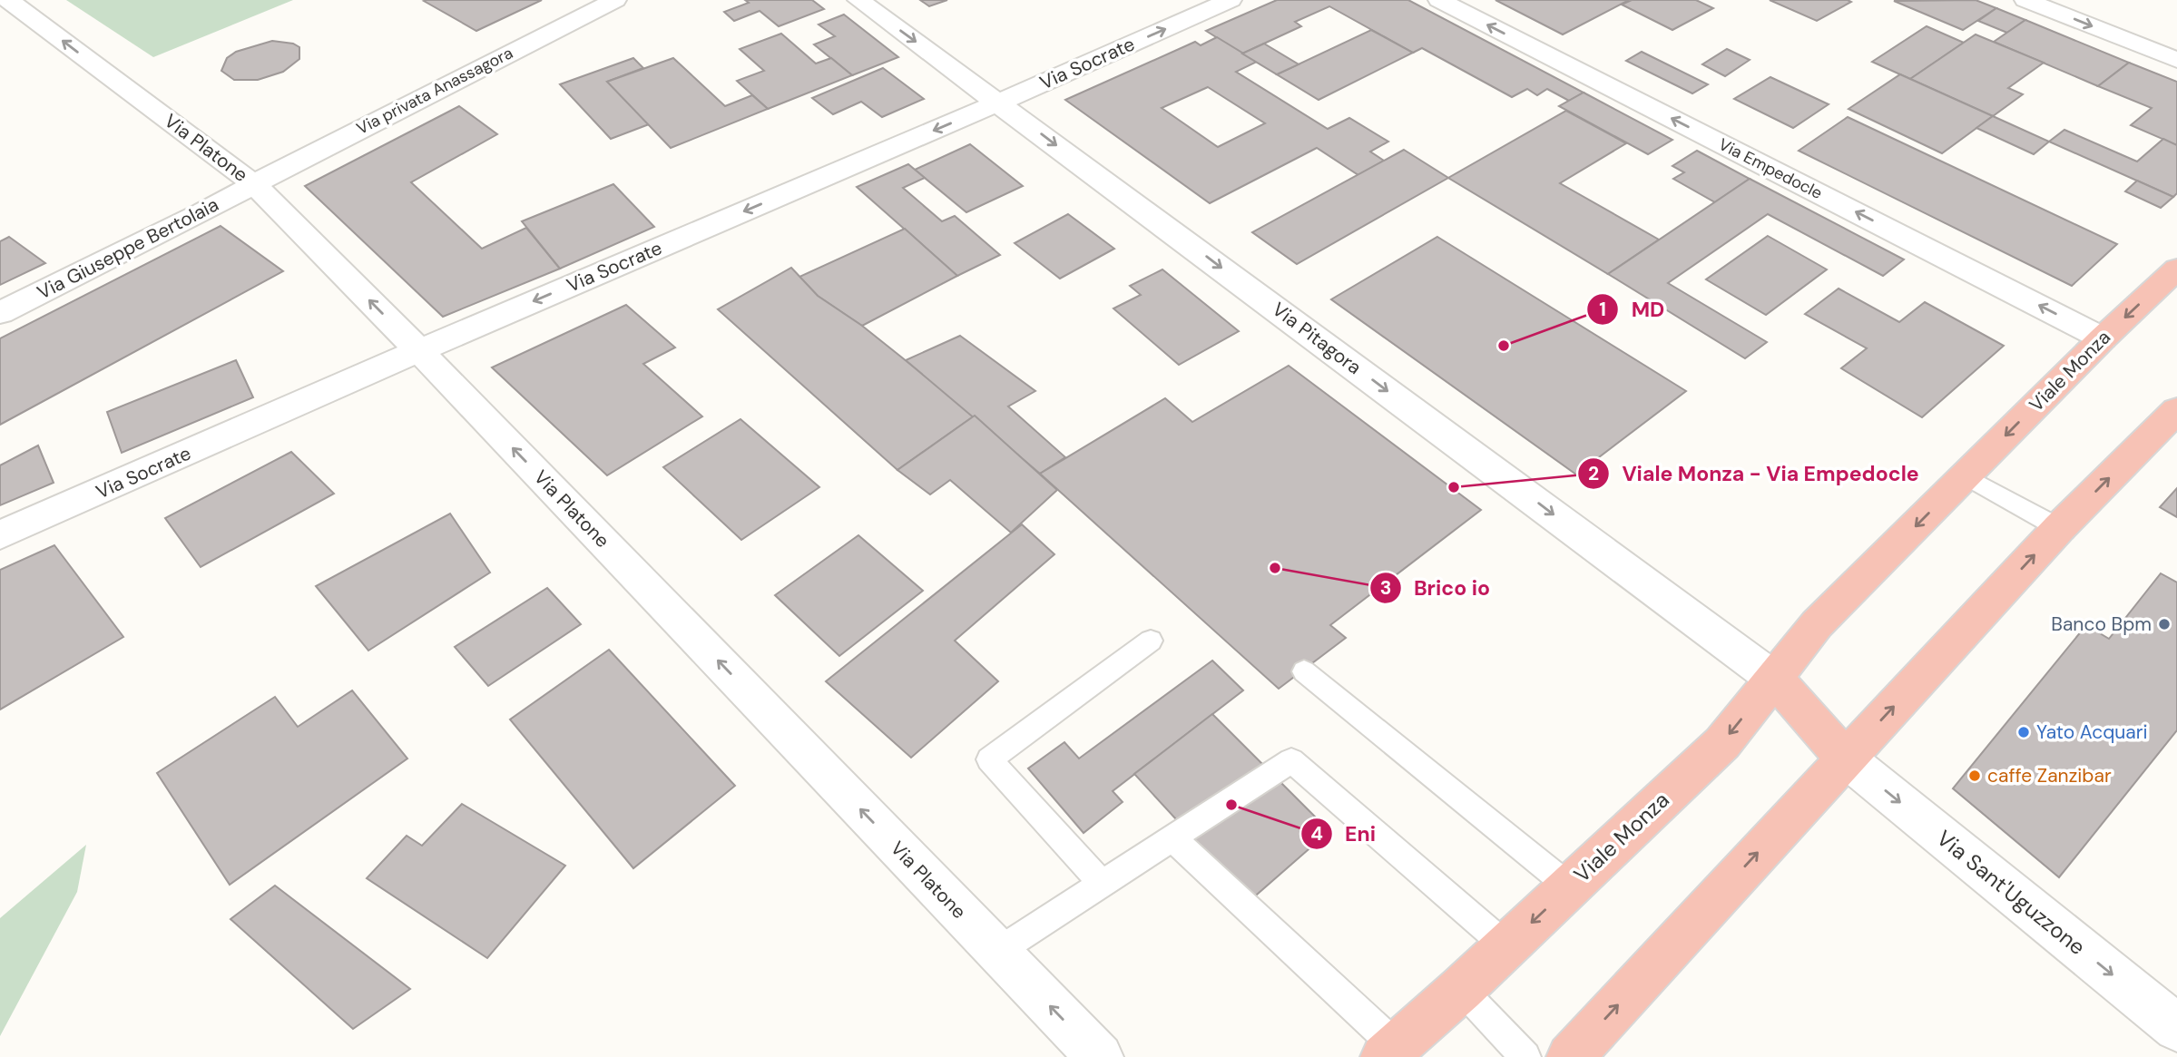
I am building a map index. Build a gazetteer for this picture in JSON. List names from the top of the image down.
{
  "streets": {
    "main road": ["Viale Monza"],
    "street": [
      "Via Socrate",
      "Via privata Anassagora",
      "Via Platone",
      "Via Empedocle",
      "Via Giuseppe Bertolaia",
      "Via Pitagora",
      "Via Sant'Uguzzone"
    ]
  },
  "crossings": [
    ["Via Socrate", "Via Platone"],
    ["Via Socrate", "Via Pitagora"],
    ["Via privata Anassagora", "Via Platone"],
    ["Via privata Anassagora", "Via Giuseppe Bertolaia"],
    ["Via Platone", "Via Giuseppe Bertolaia"],
    ["Via Empedocle", "Viale Monza"],
    ["Via Pitagora", "Viale Monza"]
  ],
  "one_way": [
    "Via Platone",
    "Via Empedocle",
    "Via Pitagora",
    "Via Sant'Uguzzone"
  ],
  "places": [
    "MD",
    "Viale Monza - Via Empedocle",
    "Brico io",
    "Banco Bpm",
    "Yato Acquari",
    "caffe Zanzibar",
    "Eni"
  ]
}
